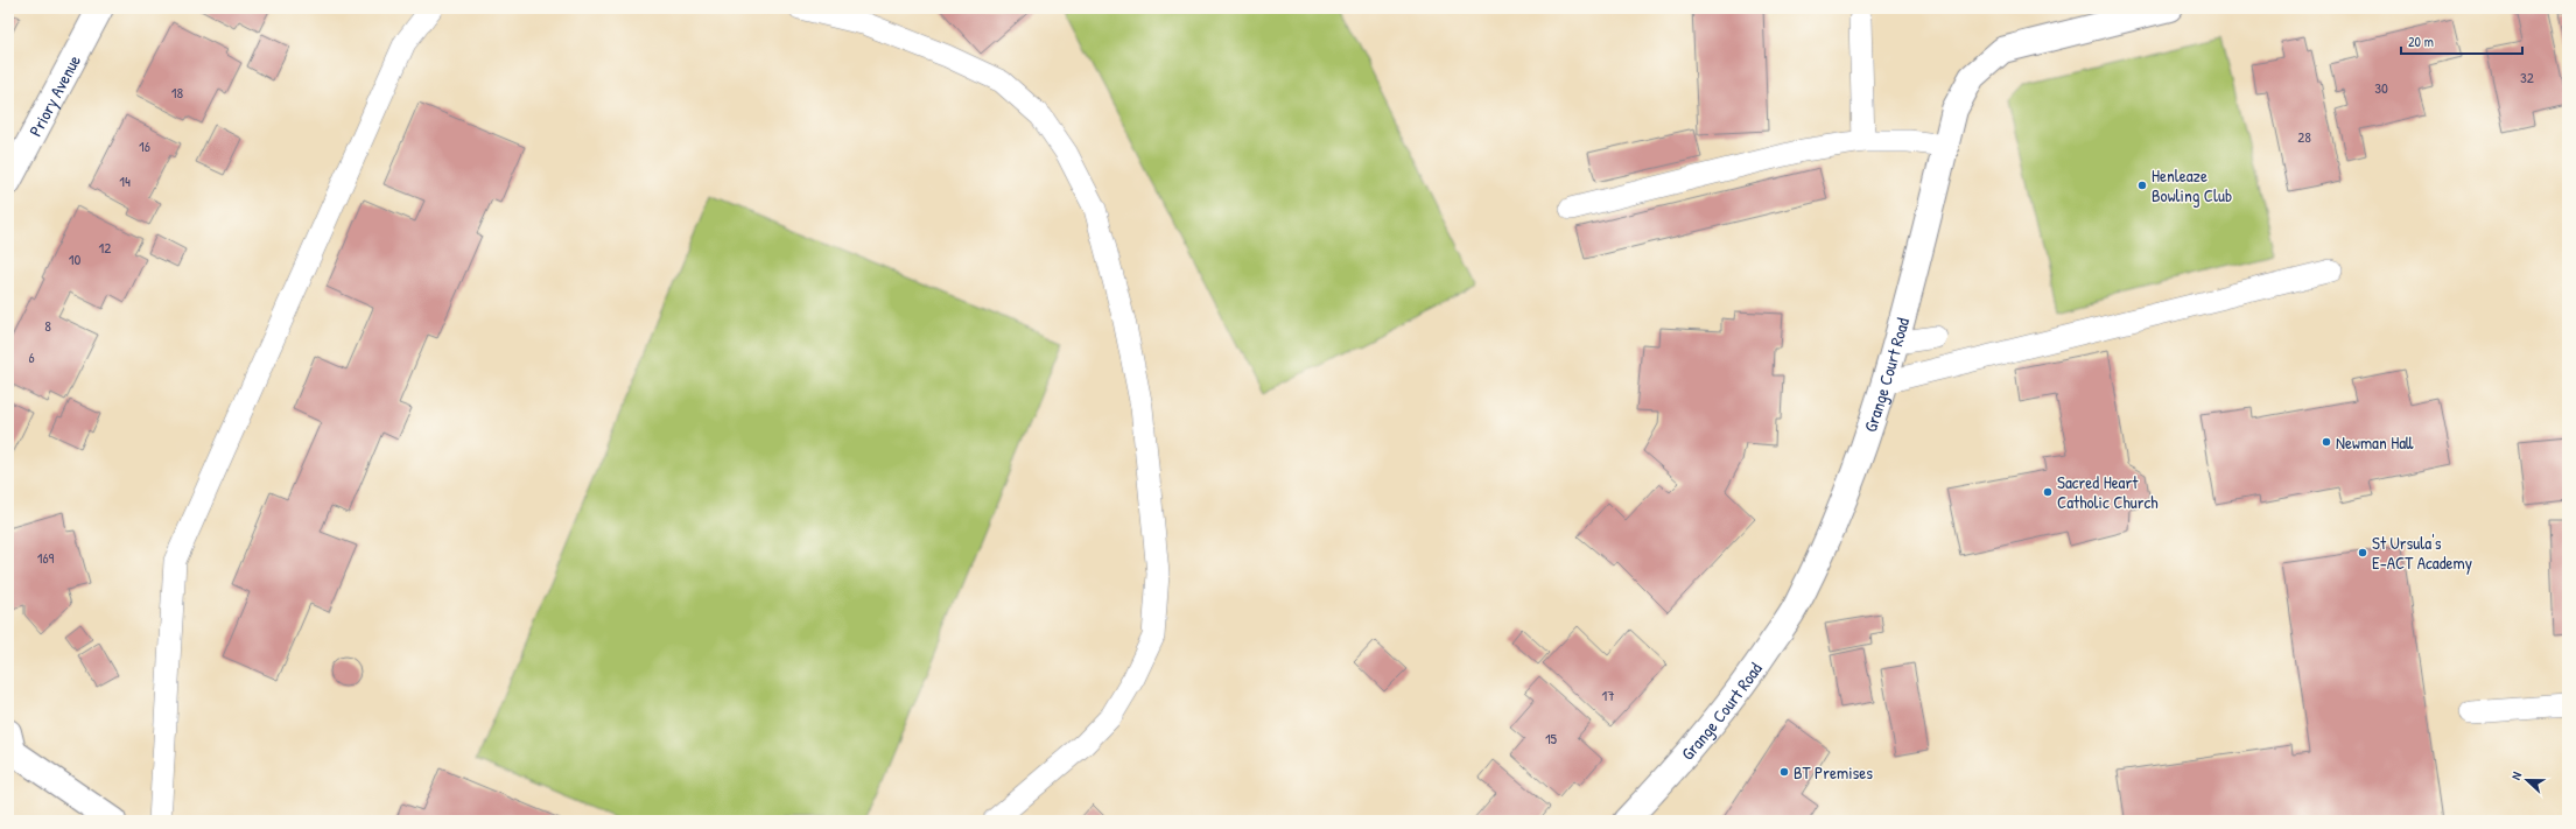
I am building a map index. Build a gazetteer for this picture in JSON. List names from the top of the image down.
{
  "streets": {
    "street": ["Priory Avenue", "Grange Court Road"]
  },
  "places": [
    "Henleaze Bowling Club",
    "Newman Hall",
    "Sacred Heart Catholic Church",
    "St Ursula's E-ACT Academy",
    "BT Premises"
  ],
  "house_numbers": [
    "32",
    "30",
    "18",
    "28",
    "16",
    "14",
    "12",
    "10",
    "8",
    "6",
    "169",
    "17",
    "15"
  ],
  "scale_bar": "20 m",
  "north": "left"
}
